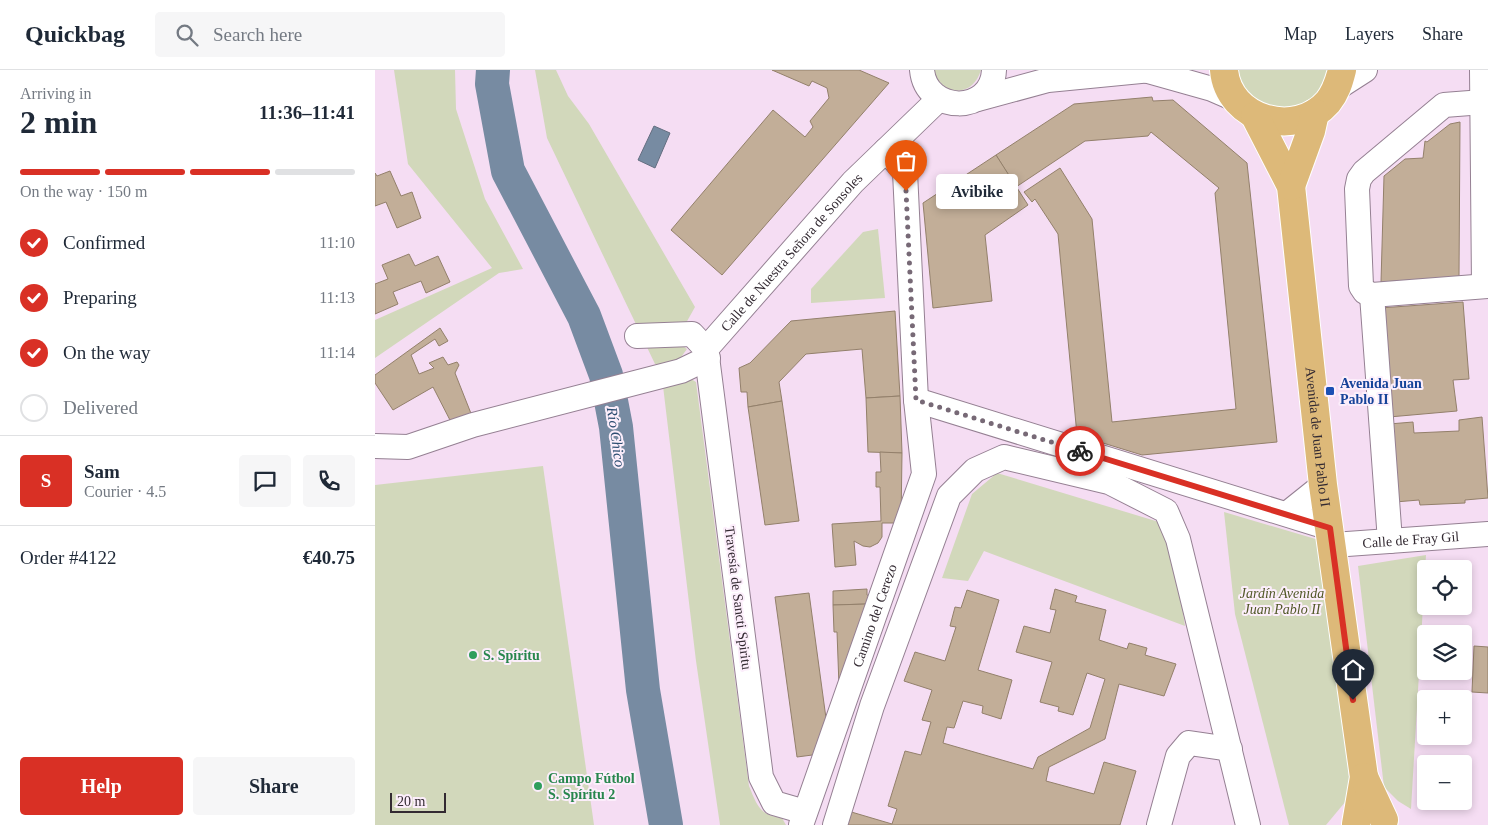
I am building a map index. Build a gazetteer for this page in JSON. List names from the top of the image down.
{
  "streets": {
    "main road": ["Avenida de Juan Pablo II"],
    "street": [
      "Calle de Nuestra Señora de Sonsoles",
      "Calle de Fray Gil",
      "Travesía de Sancti Spiritu",
      "Camino del Cerezo"
    ]
  },
  "crossings": [
    ["Calle de Nuestra Señora de Sonsoles", "Travesía de Sancti Spiritu"],
    ["Avenida de Juan Pablo II", "Calle de Fray Gil"],
    ["Travesía de Sancti Spiritu", "Camino del Cerezo"]
  ],
  "water": ["Río Chico"],
  "parks": ["Jardín Avenida Juan Pablo II"],
  "places": {
    "other": ["Avibike", "S. Spíritu", "Campo Fútbol S. Spíritu 2"],
    "transit": ["Avenida Juan Pablo II"]
  },
  "scale_bar": "20 m",
  "page": {
    "header": "Quickbag",
    "search": "Search here",
    "nav": ["Map", "Layers", "Share"],
    "heading": ["2 min", "Arriving in", "11:36–11:41"],
    "panel": [
      "Sam",
      "Courier · 4.5",
      "Order #4122",
      "€40.75"
    ],
    "bar": "On the way · 150 m",
    "bubble": "Avibike",
    "list": [
      ["Confirmed", "11:10"],
      ["Preparing", "11:13"],
      ["On the way", "11:14"],
      "Delivered"
    ],
    "round": "S",
    "map_buttons": ["+", "−"],
    "buttons": ["Help", "Share"],
    "scale": "20 m"
  }
}
